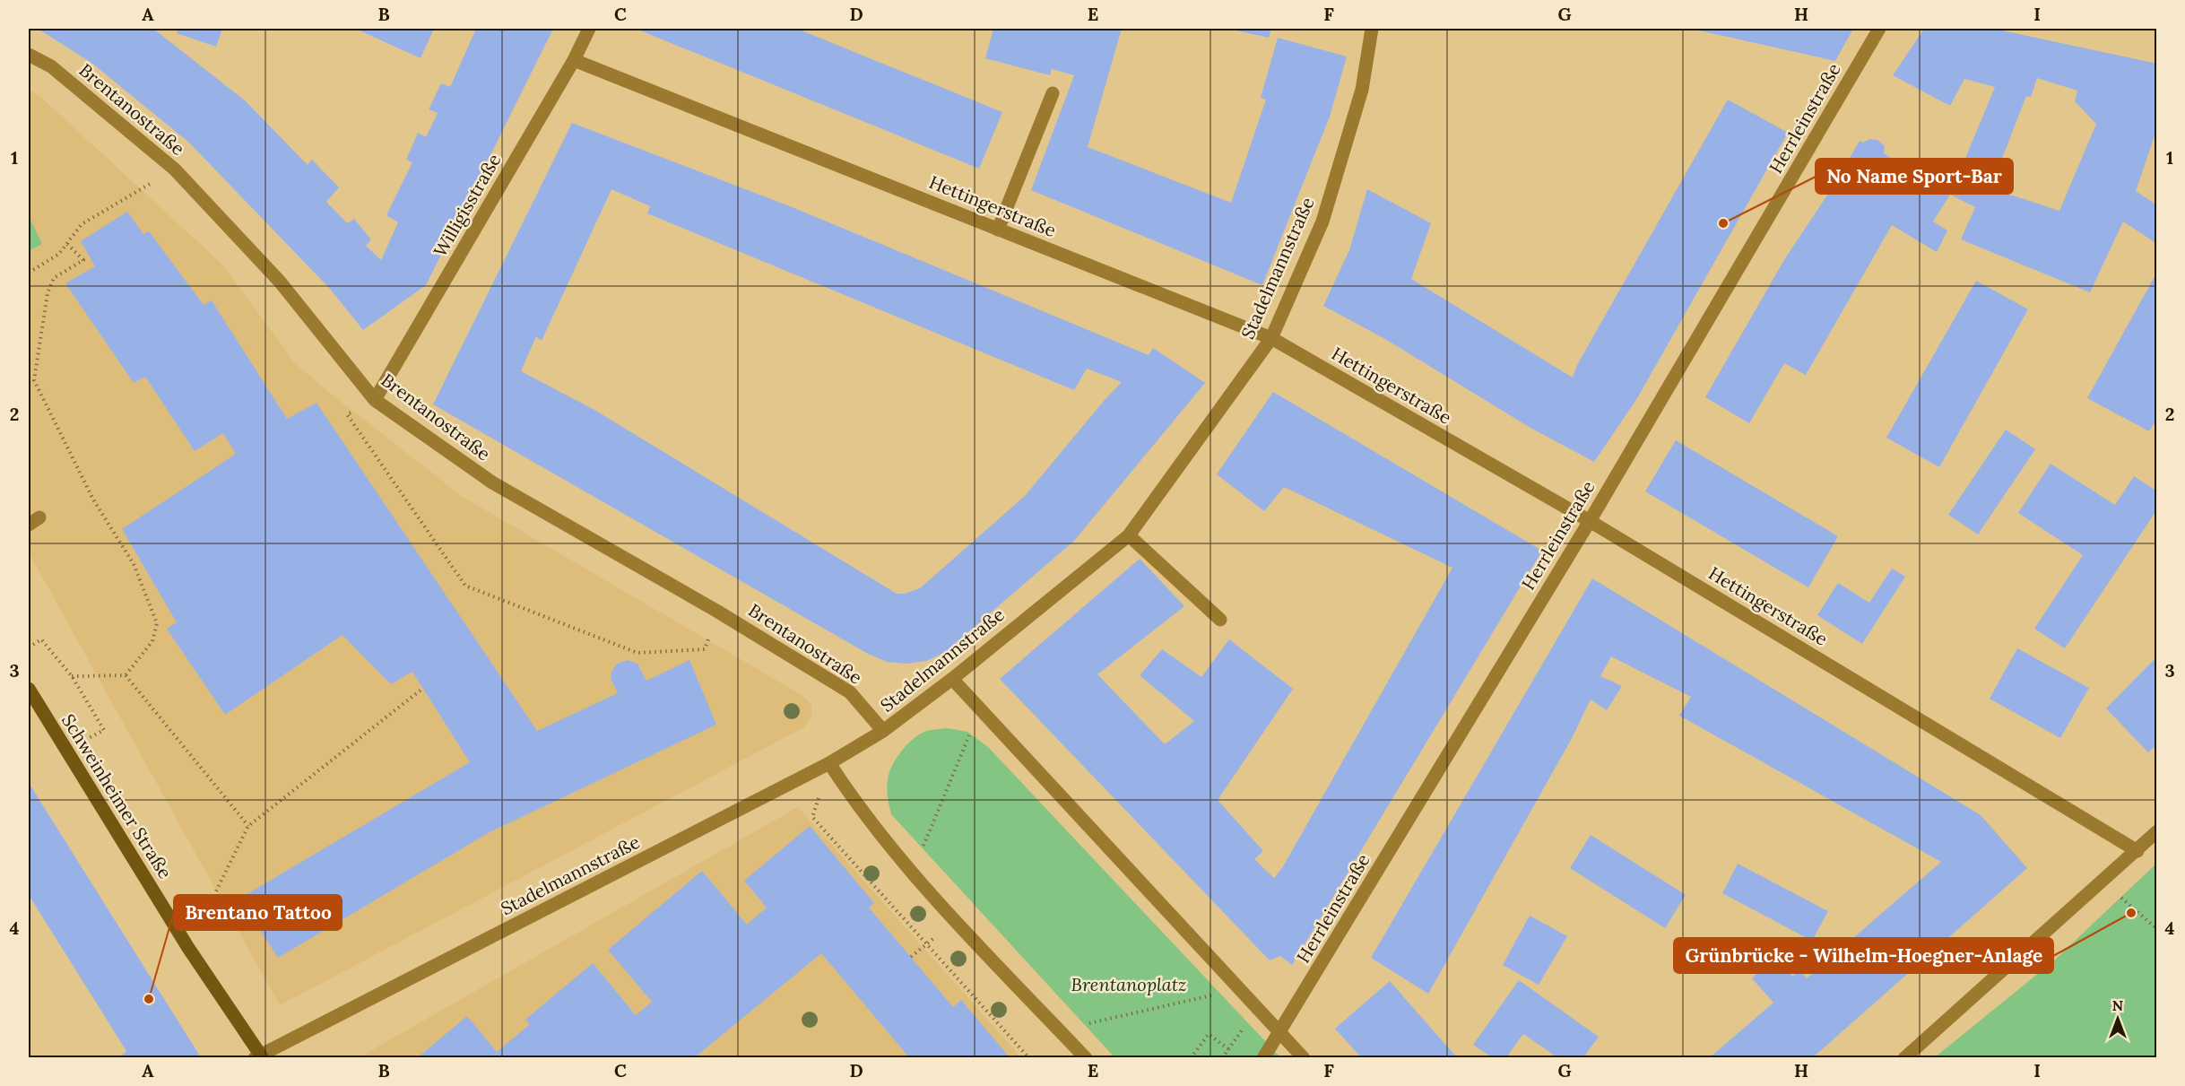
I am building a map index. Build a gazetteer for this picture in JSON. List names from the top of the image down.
{
  "streets": {
    "street": [
      "Brentanostraße",
      "Herrleinstraße",
      "Willigisstraße",
      "Hettingerstraße",
      "Stadelmannstraße",
      "Schweinheimer Straße"
    ]
  },
  "crossings": [
    ["Brentanostraße", "Willigisstraße"],
    ["Brentanostraße", "Stadelmannstraße"],
    ["Herrleinstraße", "Hettingerstraße"],
    ["Willigisstraße", "Hettingerstraße"],
    ["Hettingerstraße", "Stadelmannstraße"],
    ["Stadelmannstraße", "Schweinheimer Straße"]
  ],
  "parks": ["Brentanoplatz"],
  "places": ["No Name Sport-Bar", "Grünbrücke - Wilhelm-Hoegner-Anlage", "Brentano Tattoo"],
  "north": "top",
  "grid": {
    "columns": [
      "A",
      "B",
      "C",
      "D",
      "E",
      "F",
      "G",
      "H",
      "I"
    ],
    "rows": [
      "1",
      "2",
      "3",
      "4"
    ]
  }
}
